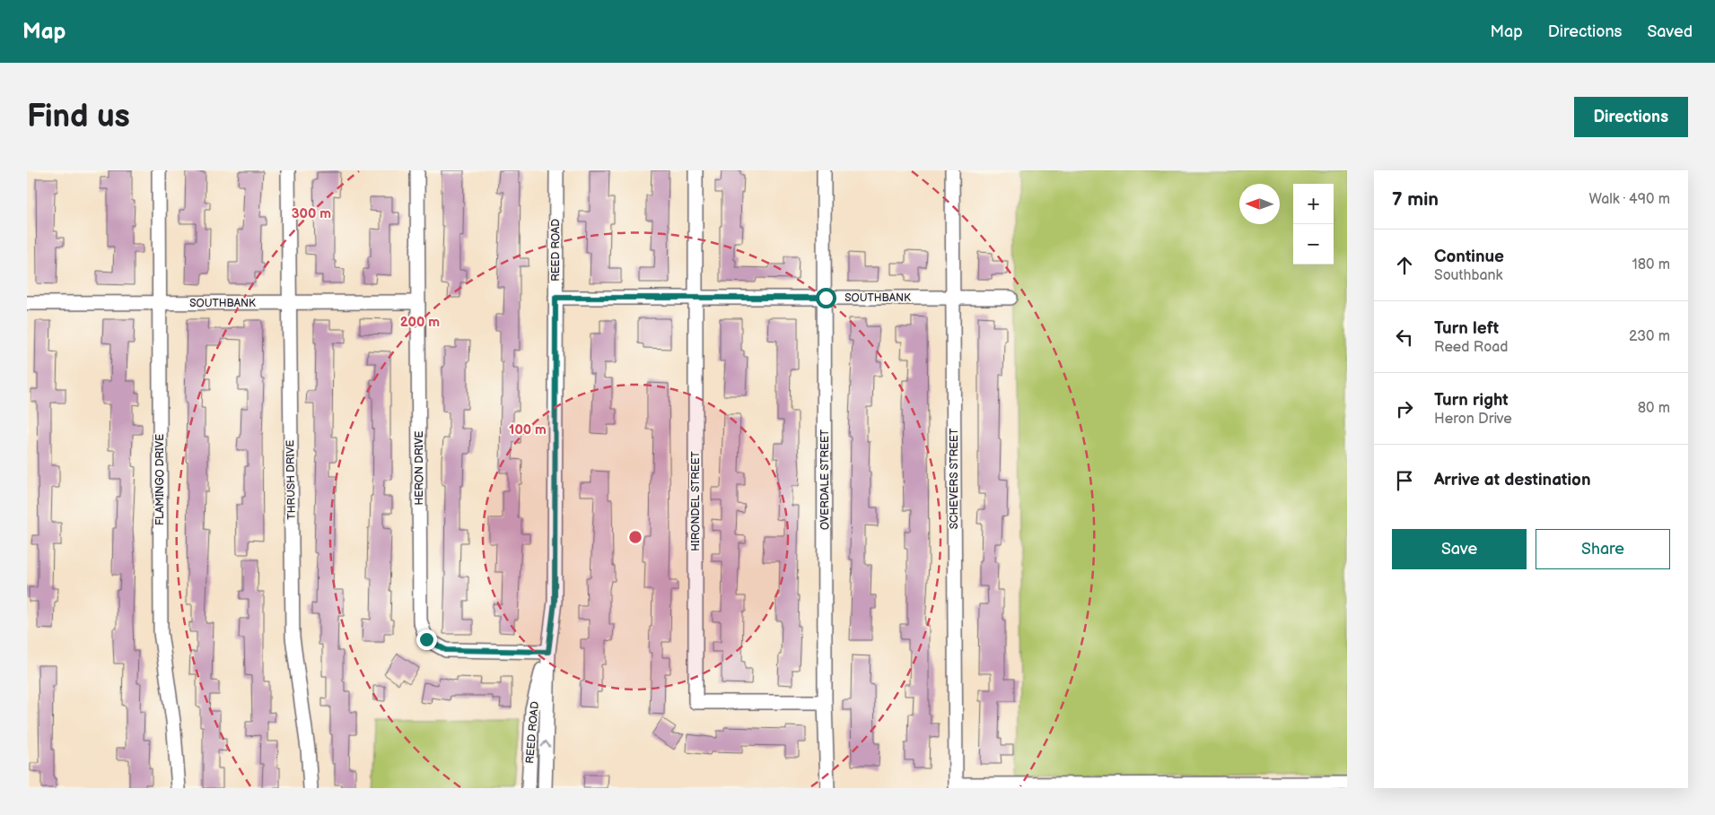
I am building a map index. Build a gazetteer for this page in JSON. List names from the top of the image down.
{
  "streets": {
    "street": [
      "REED ROAD",
      "SOUTHBANK",
      "HERON DRIVE",
      "SCHEVERS STREET",
      "FLAMINGO DRIVE",
      "THRUSH DRIVE",
      "OVERDALE STREET",
      "HIRONDEL STREET"
    ]
  },
  "crossings": [
    ["REED ROAD", "SOUTHBANK"],
    ["REED ROAD", "HERON DRIVE"],
    ["SOUTHBANK", "HERON DRIVE"],
    ["SOUTHBANK", "SCHEVERS STREET"],
    ["SOUTHBANK", "FLAMINGO DRIVE"],
    ["SOUTHBANK", "THRUSH DRIVE"],
    ["SOUTHBANK", "OVERDALE STREET"],
    ["SOUTHBANK", "HIRONDEL STREET"],
    ["OVERDALE STREET", "HIRONDEL STREET"]
  ],
  "north": "left",
  "page": {
    "header": "Map",
    "nav": ["Map", "Directions", "Saved"],
    "buttons": [
      "Directions",
      ["Save", "Share"]
    ],
    "title": "Find us",
    "heading": ["7 min", "Walk · 490 m"],
    "map_buttons": ["+", "−"],
    "list": [
      ["Continue", "Southbank", "180 m"],
      ["Turn left", "Reed Road", "230 m"],
      ["Turn right", "Heron Drive", "80 m"],
      "Arrive at destination"
    ]
  },
  "rings": ["300 m", "200 m", "100 m"]
}
